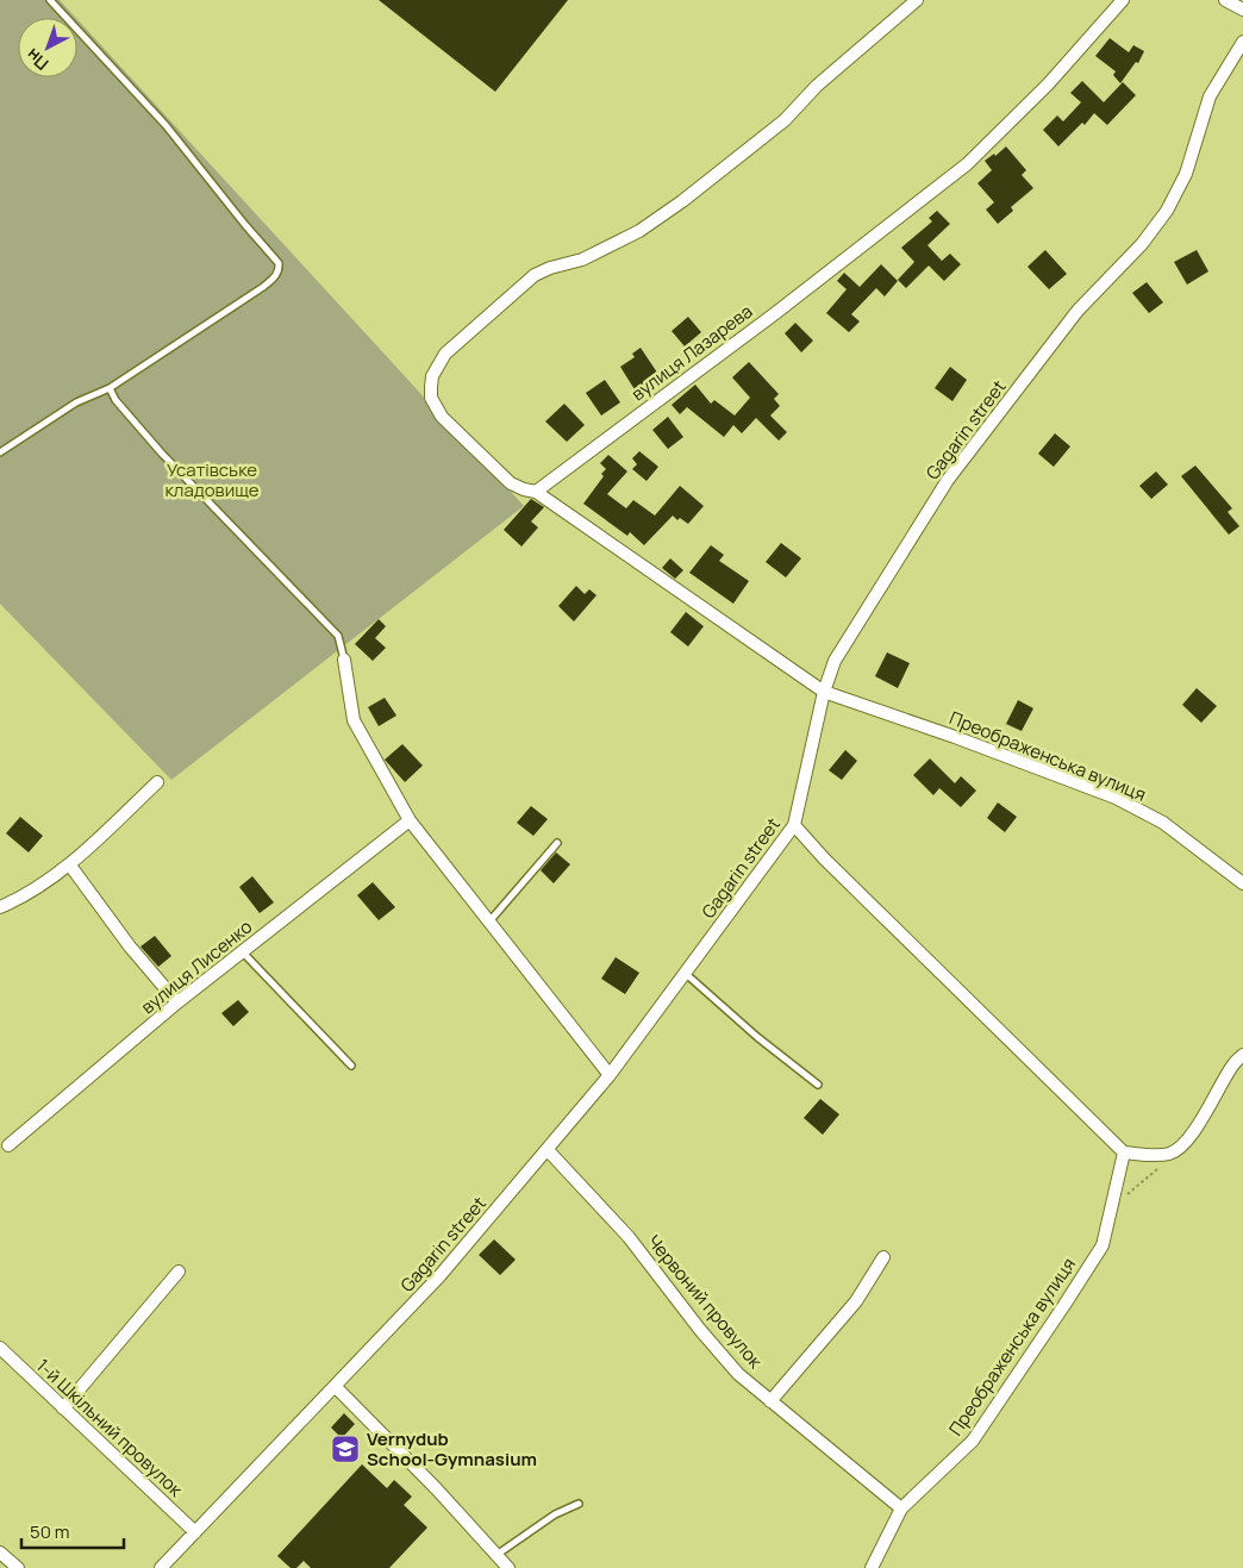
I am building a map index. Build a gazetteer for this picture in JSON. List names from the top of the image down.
{
  "streets": {
    "street": [
      "вулиця Лазарева",
      "Gagarin street",
      "Преображенська вулиця",
      "вулиця Лисенко",
      "Червоний провулок",
      "1-й Шкільний провулок"
    ]
  },
  "crossings": [
    ["Gagarin street", "Преображенська вулиця"],
    ["Gagarin street", "Червоний провулок"],
    ["Gagarin street", "1-й Шкільний провулок"],
    ["Преображенська вулиця", "Червоний провулок"]
  ],
  "parks": ["Усатівське кладовище"],
  "places": {
    "school or university": ["Vernydub School-Gymnasium"]
  },
  "scale_bar": "50 m",
  "north": "bottom left"
}
